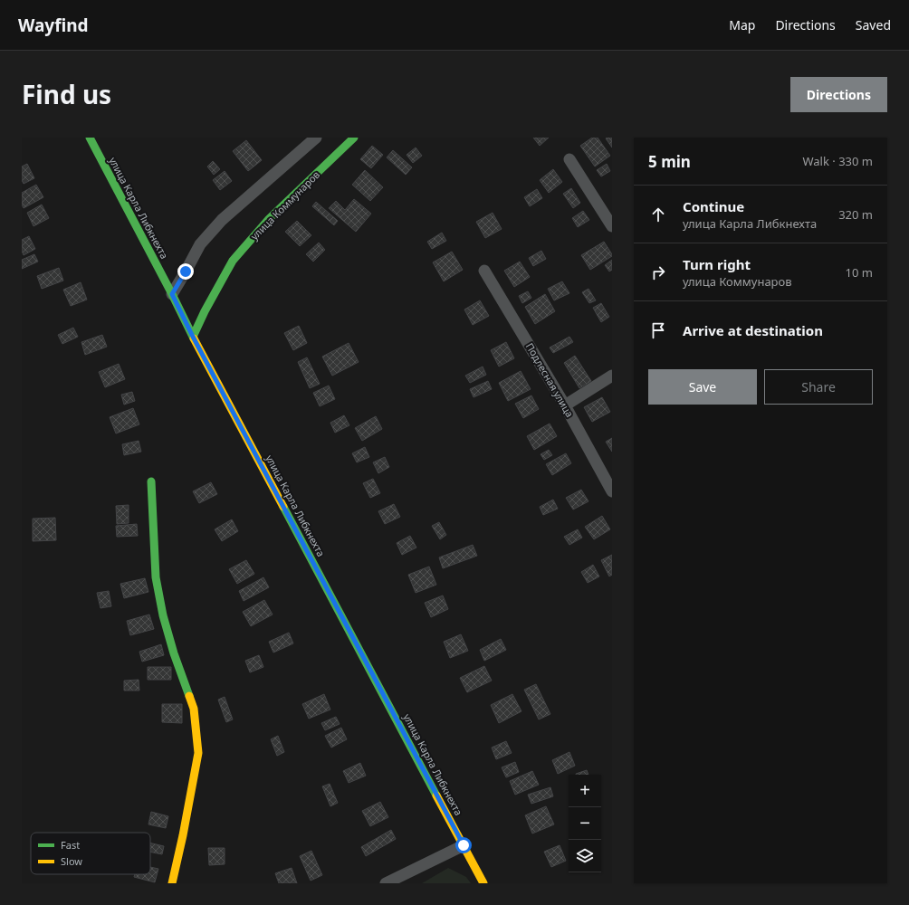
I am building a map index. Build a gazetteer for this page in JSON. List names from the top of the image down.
{
  "streets": {
    "street": ["улица Коммунаров", "улица Карла Либкнехта", "Подлесная улица"]
  },
  "crossings": [
    ["улица Коммунаров", "улица Карла Либкнехта"]
  ],
  "legend": ["Fast", "Slow"],
  "page": {
    "header": "Wayfind",
    "nav": ["Map", "Directions", "Saved"],
    "title": "Find us",
    "buttons": [
      "Directions",
      ["Save", "Share"]
    ],
    "heading": ["5 min", "Walk · 330 m"],
    "list": [
      ["Continue", "улица Карла Либкнехта", "320 m"],
      ["Turn right", "улица Коммунаров", "10 m"],
      "Arrive at destination"
    ],
    "map_buttons": ["+", "−"]
  }
}
